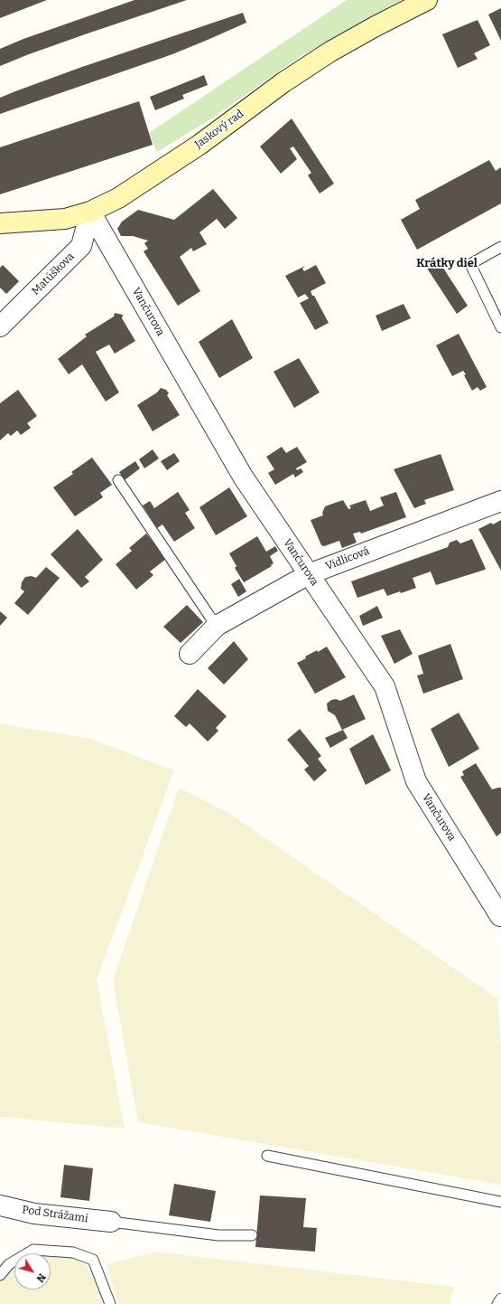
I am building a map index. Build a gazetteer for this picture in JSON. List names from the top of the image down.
{
  "streets": {
    "street": [
      "Jaskový rad",
      "Matúškova",
      "Vančurova",
      "Vidlicová",
      "Pod Strážami"
    ]
  },
  "crossings": [
    ["Jaskový rad", "Matúškova"],
    ["Jaskový rad", "Vančurova"],
    ["Matúškova", "Vančurova"],
    ["Vančurova", "Vidlicová"]
  ],
  "districts": ["Krátky diel"],
  "north": "bottom right"
}
